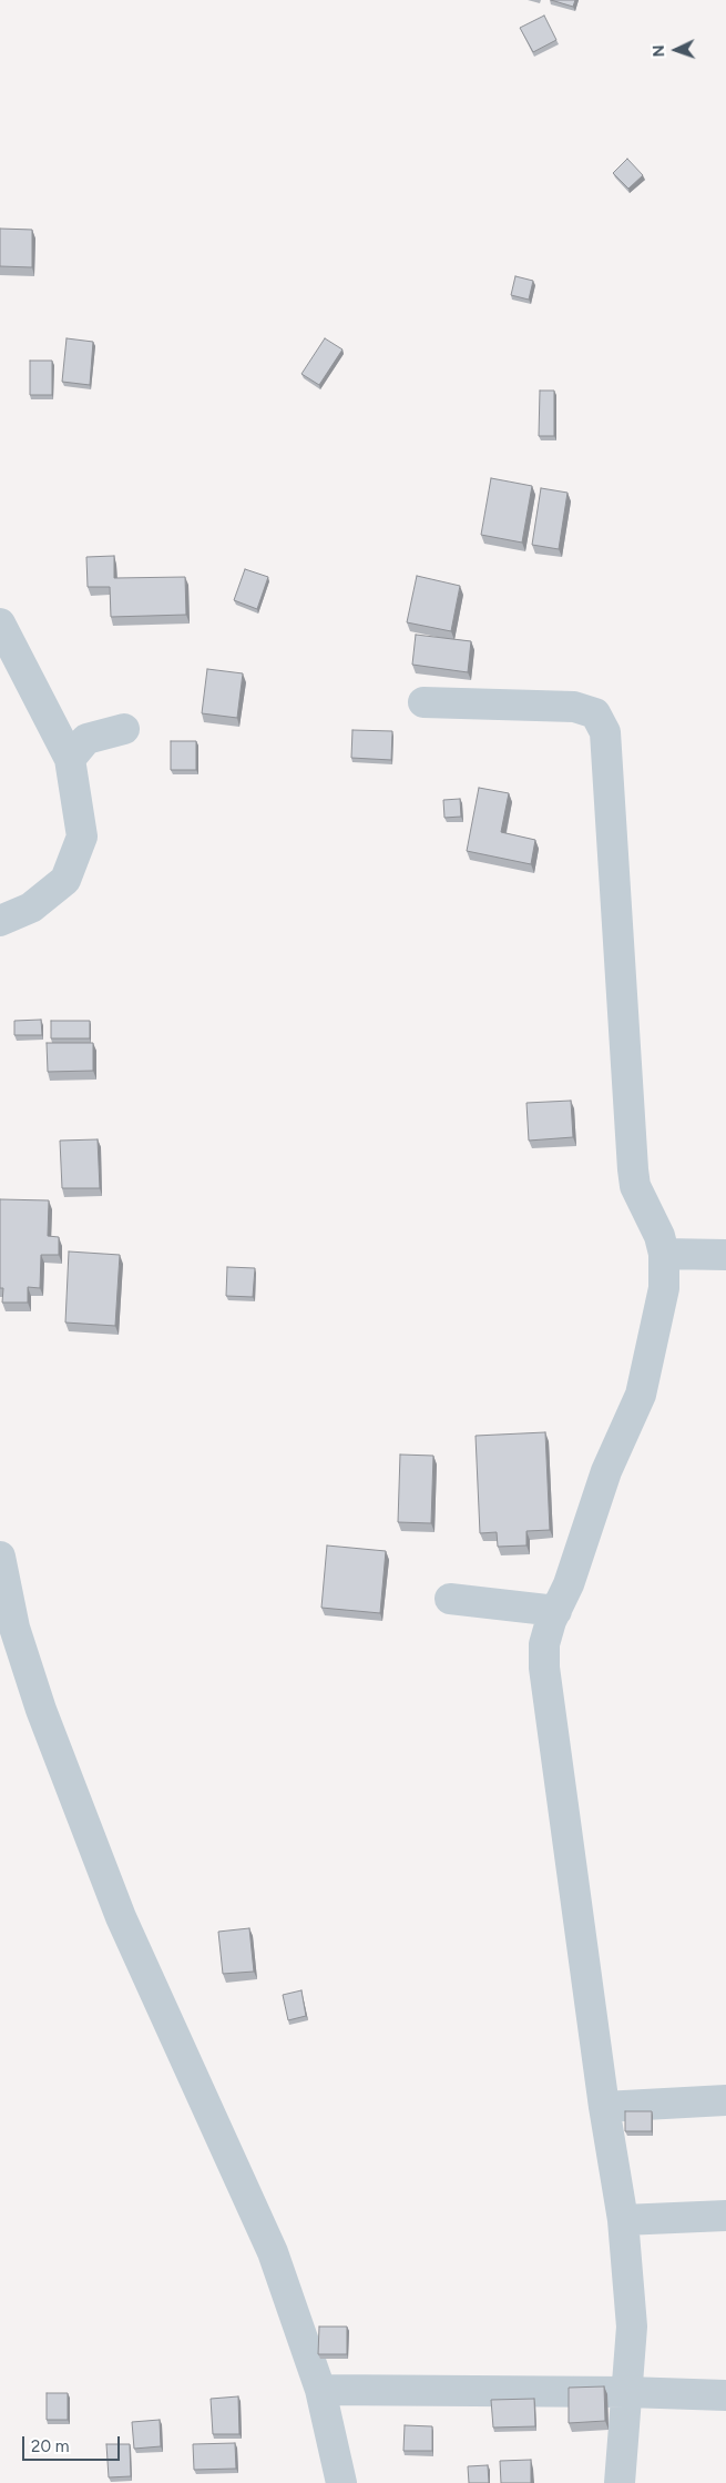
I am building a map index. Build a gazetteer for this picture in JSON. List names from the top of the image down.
{
  "scale_bar": "20 m",
  "north": "left"
}
